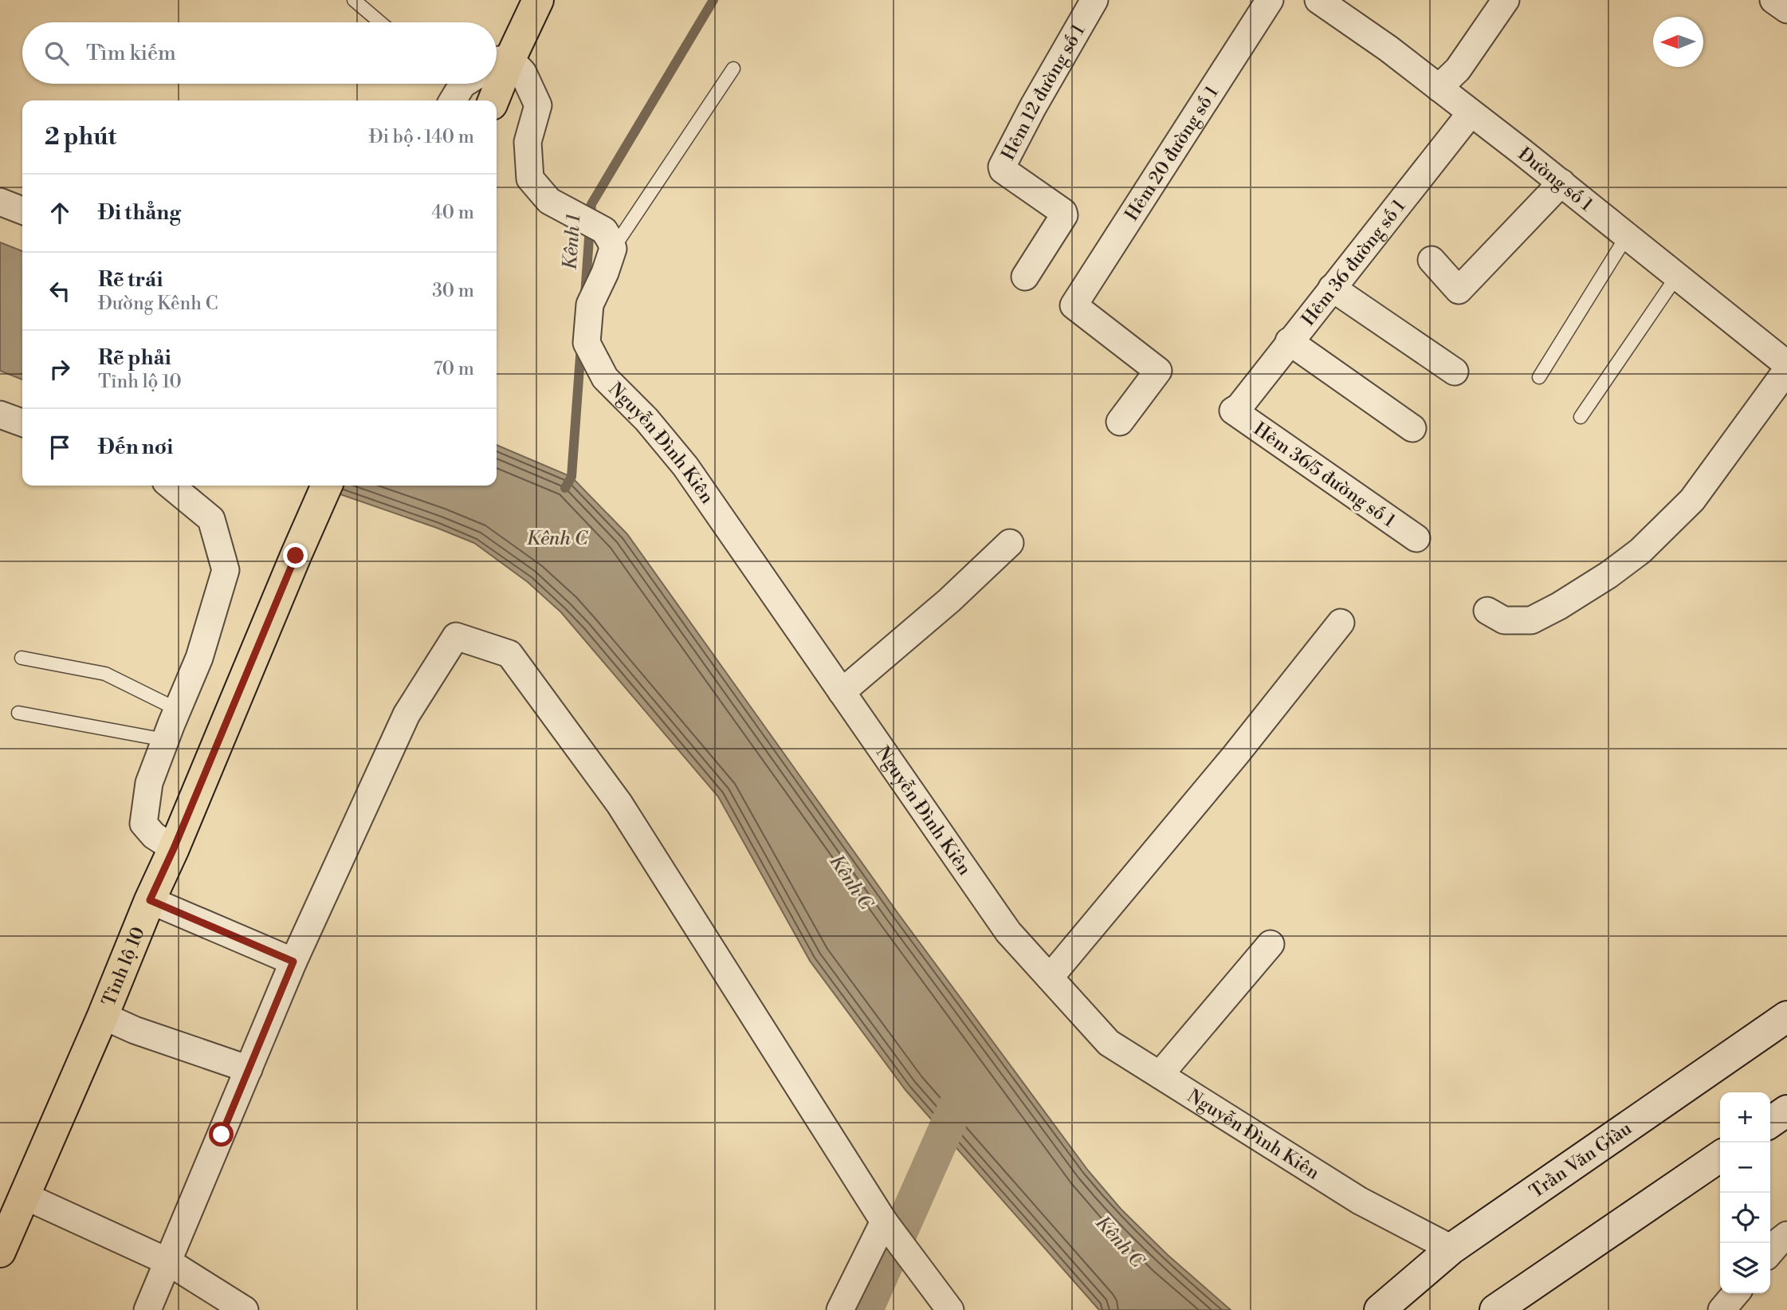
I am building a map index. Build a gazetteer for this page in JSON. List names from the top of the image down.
{
  "streets": {
    "main road": ["Tỉnh lộ 10", "Trần Văn Giàu"],
    "street": [
      "Hẻm 12 đường số 1",
      "Hẻm 20 đường số 1",
      "Đường số 1",
      "Hẻm 36 đường số 1",
      "Nguyễn Đình Kiên",
      "Hẻm 36/5 đường số 1"
    ]
  },
  "crossings": [
    ["Đường số 1", "Hẻm 36 đường số 1"],
    ["Hẻm 36 đường số 1", "Hẻm 36/5 đường số 1"],
    ["Nguyễn Đình Kiên", "Trần Văn Giàu"]
  ],
  "water": ["Kênh 1", "Kênh C"],
  "north": "left",
  "page": {
    "search": "Tìm kiếm",
    "heading": ["2 phút", "Đi bộ · 140 m"],
    "list": [
      ["Đi thẳng", "40 m"],
      ["Rẽ trái", "Đường Kênh C", "30 m"],
      ["Rẽ phải", "Tỉnh lộ 10", "70 m"],
      "Đến nơi"
    ],
    "map_buttons": ["+", "−"]
  }
}
